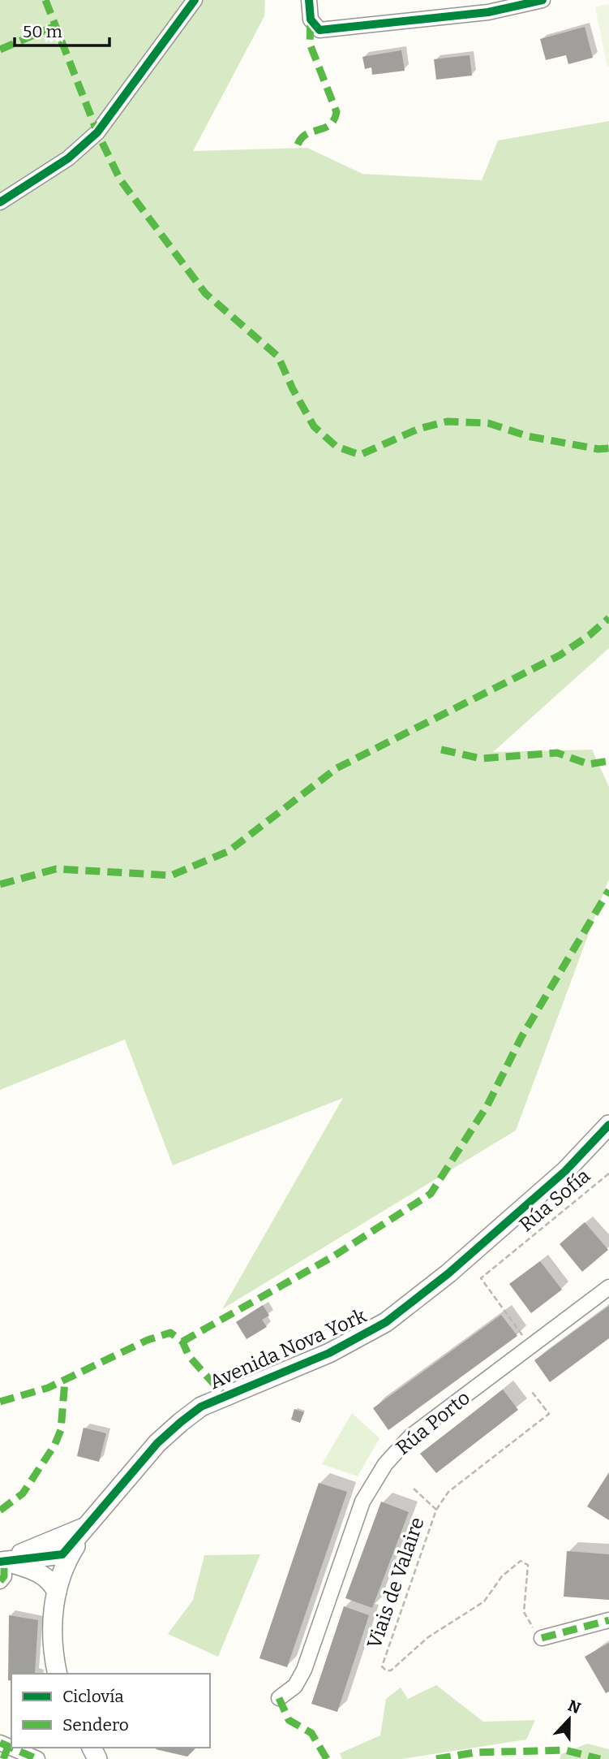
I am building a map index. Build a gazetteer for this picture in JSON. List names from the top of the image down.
{
  "streets": {
    "street": ["Avenida Nova York", "Rúa Porto"],
    "path": ["Viais de Valaire"],
    "cycle path": ["Rúa Sofía"]
  },
  "crossings": [
    ["Rúa Sofía", "Rúa Porto"]
  ],
  "legend": ["Ciclovía", "Sendero"],
  "scale_bar": "50 m",
  "north": "top"
}
